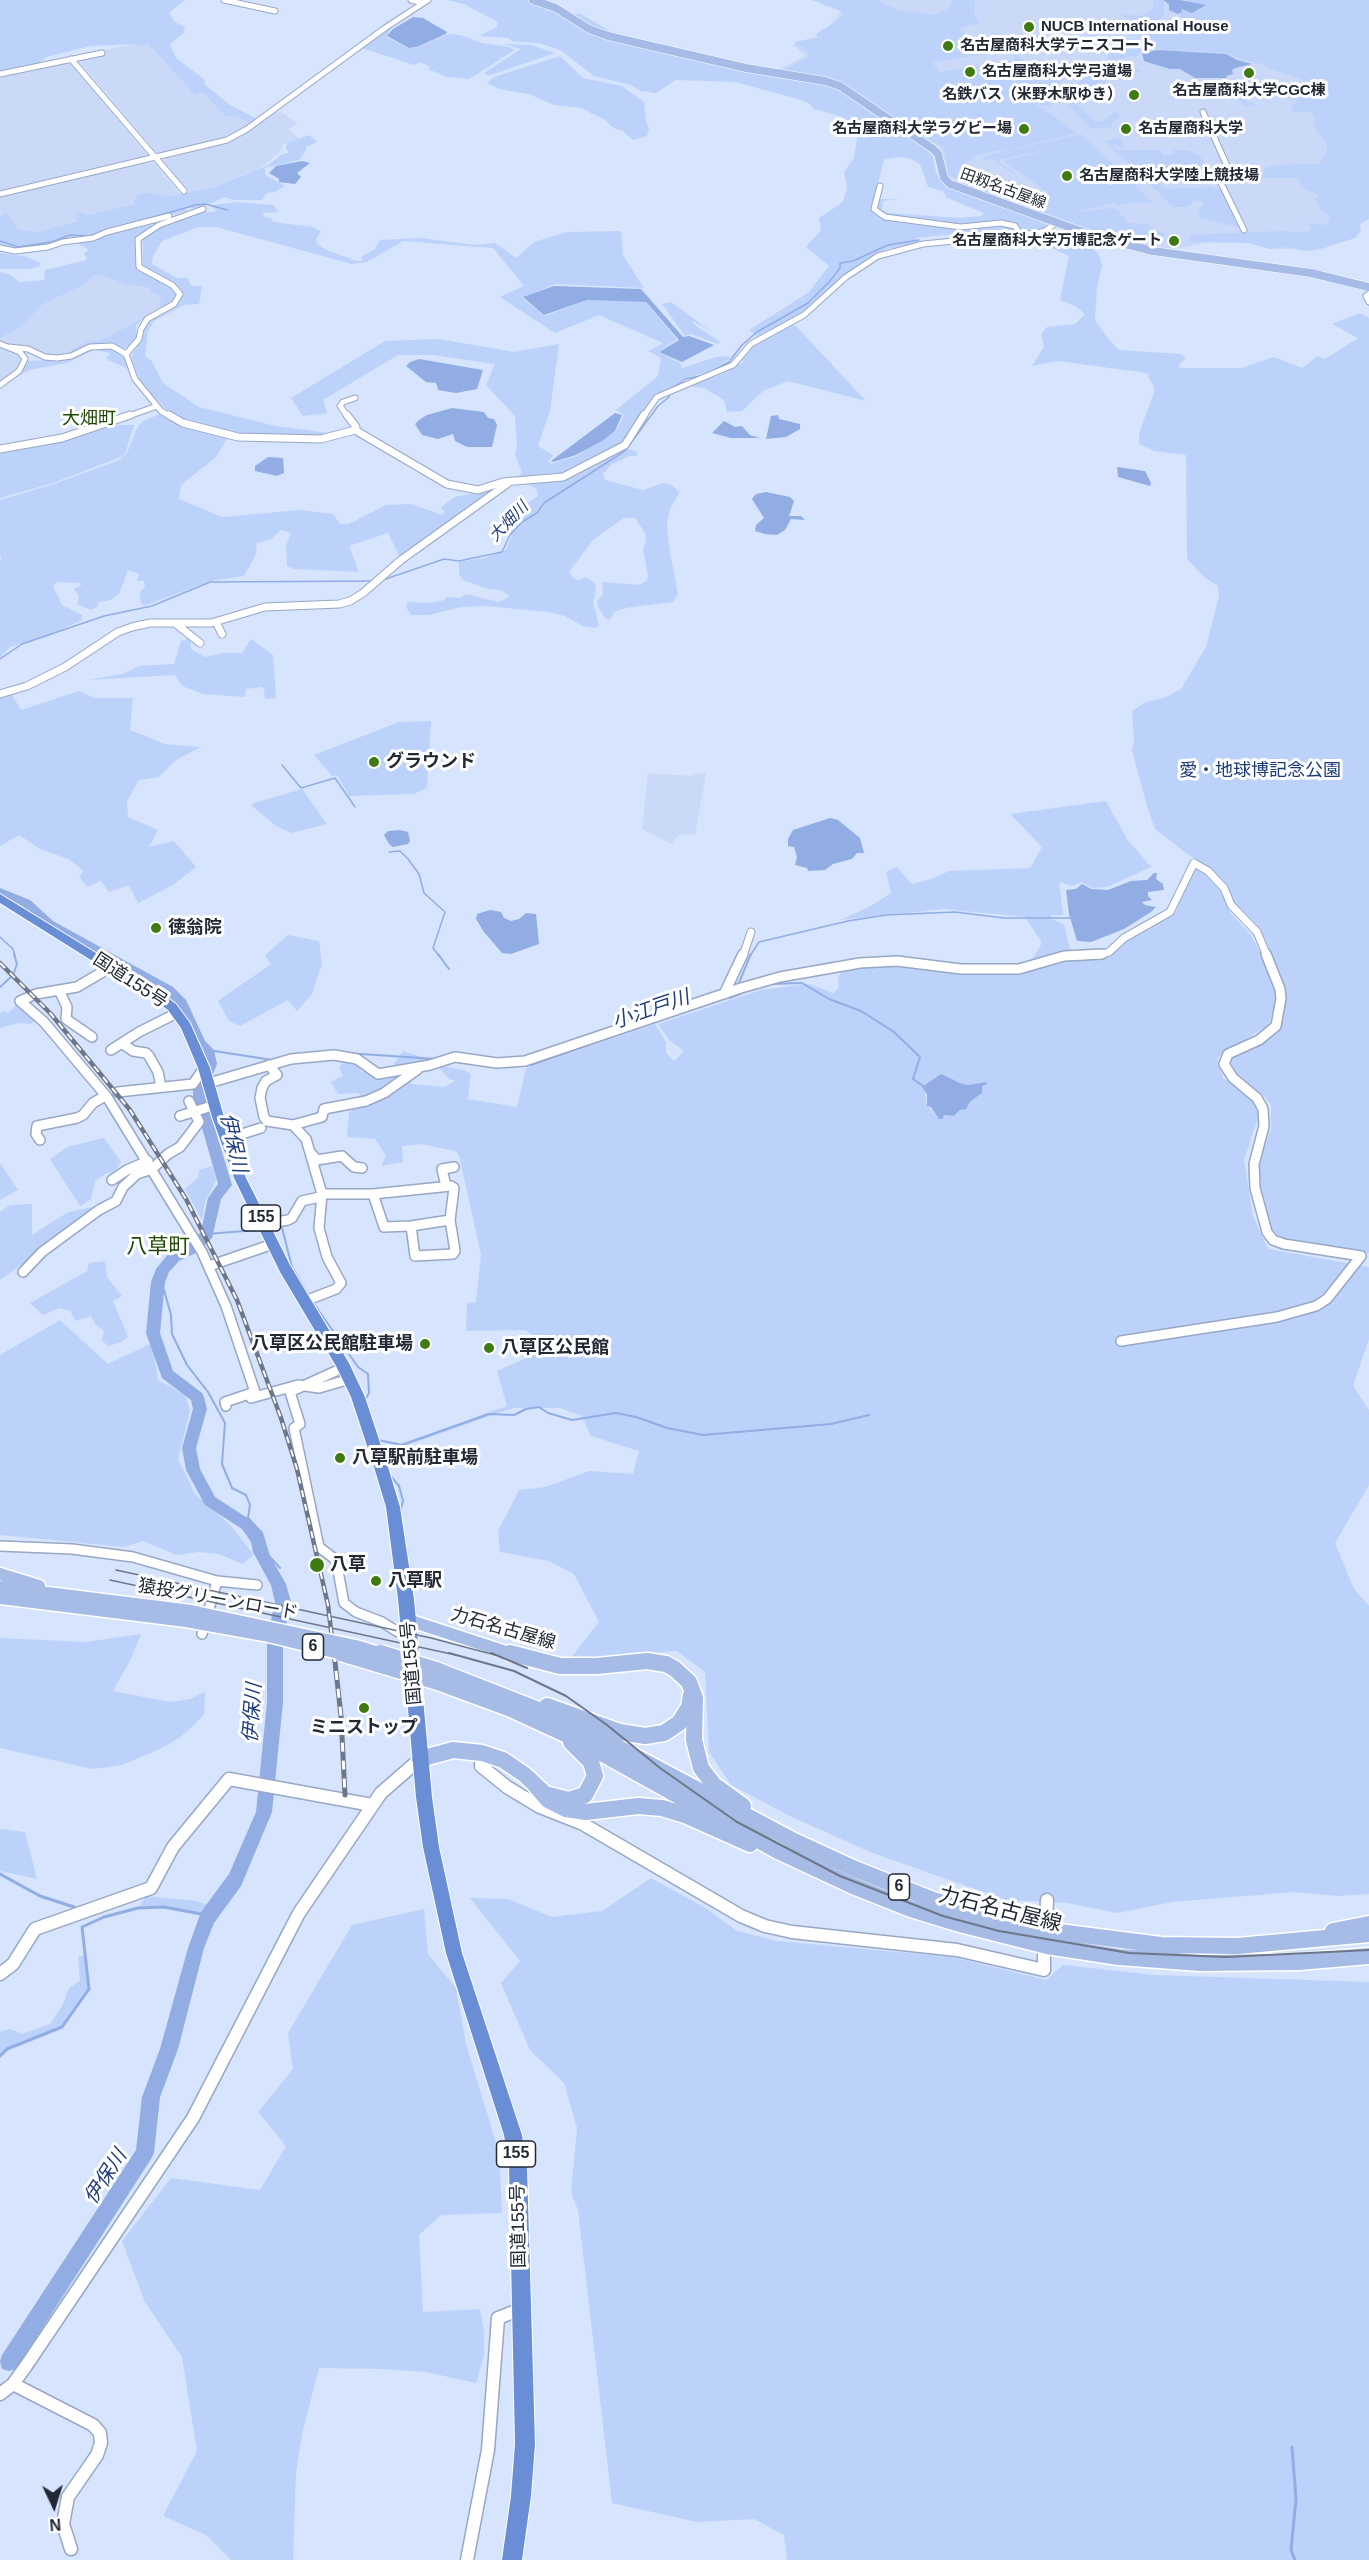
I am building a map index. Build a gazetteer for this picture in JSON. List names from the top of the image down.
{
  "streets": {
    "highway": ["国道155号", "155"],
    "main road": [
      "田籾名古屋線",
      "猿投グリーンロード",
      "力石名古屋線",
      "6"
    ]
  },
  "crossings": [
    ["国道155号", "力石名古屋線"],
    ["国道155号", "6"],
    ["猿投グリーンロード", "力石名古屋線"],
    ["力石名古屋線", "6"]
  ],
  "districts": ["大畑町", "八草町"],
  "water": ["大畑川", "小江戸川", "伊保川"],
  "parks": ["愛・地球博記念公園"],
  "places": [
    "NUCB International House",
    "名古屋商科大学テニスコート",
    "名古屋商科大学弓道場",
    "名古屋商科大学CGC棟",
    "名鉄バス（米野木駅ゆき）",
    "名古屋商科大学ラグビー場",
    "名古屋商科大学",
    "名古屋商科大学陸上競技場",
    "名古屋商科大学万博記念ゲート",
    "グラウンド",
    "徳翁院",
    "八草区公民館駐車場",
    "八草区公民館",
    "八草駅前駐車場",
    "八草",
    "八草駅",
    "ミニストップ"
  ],
  "north": "bottom"
}
